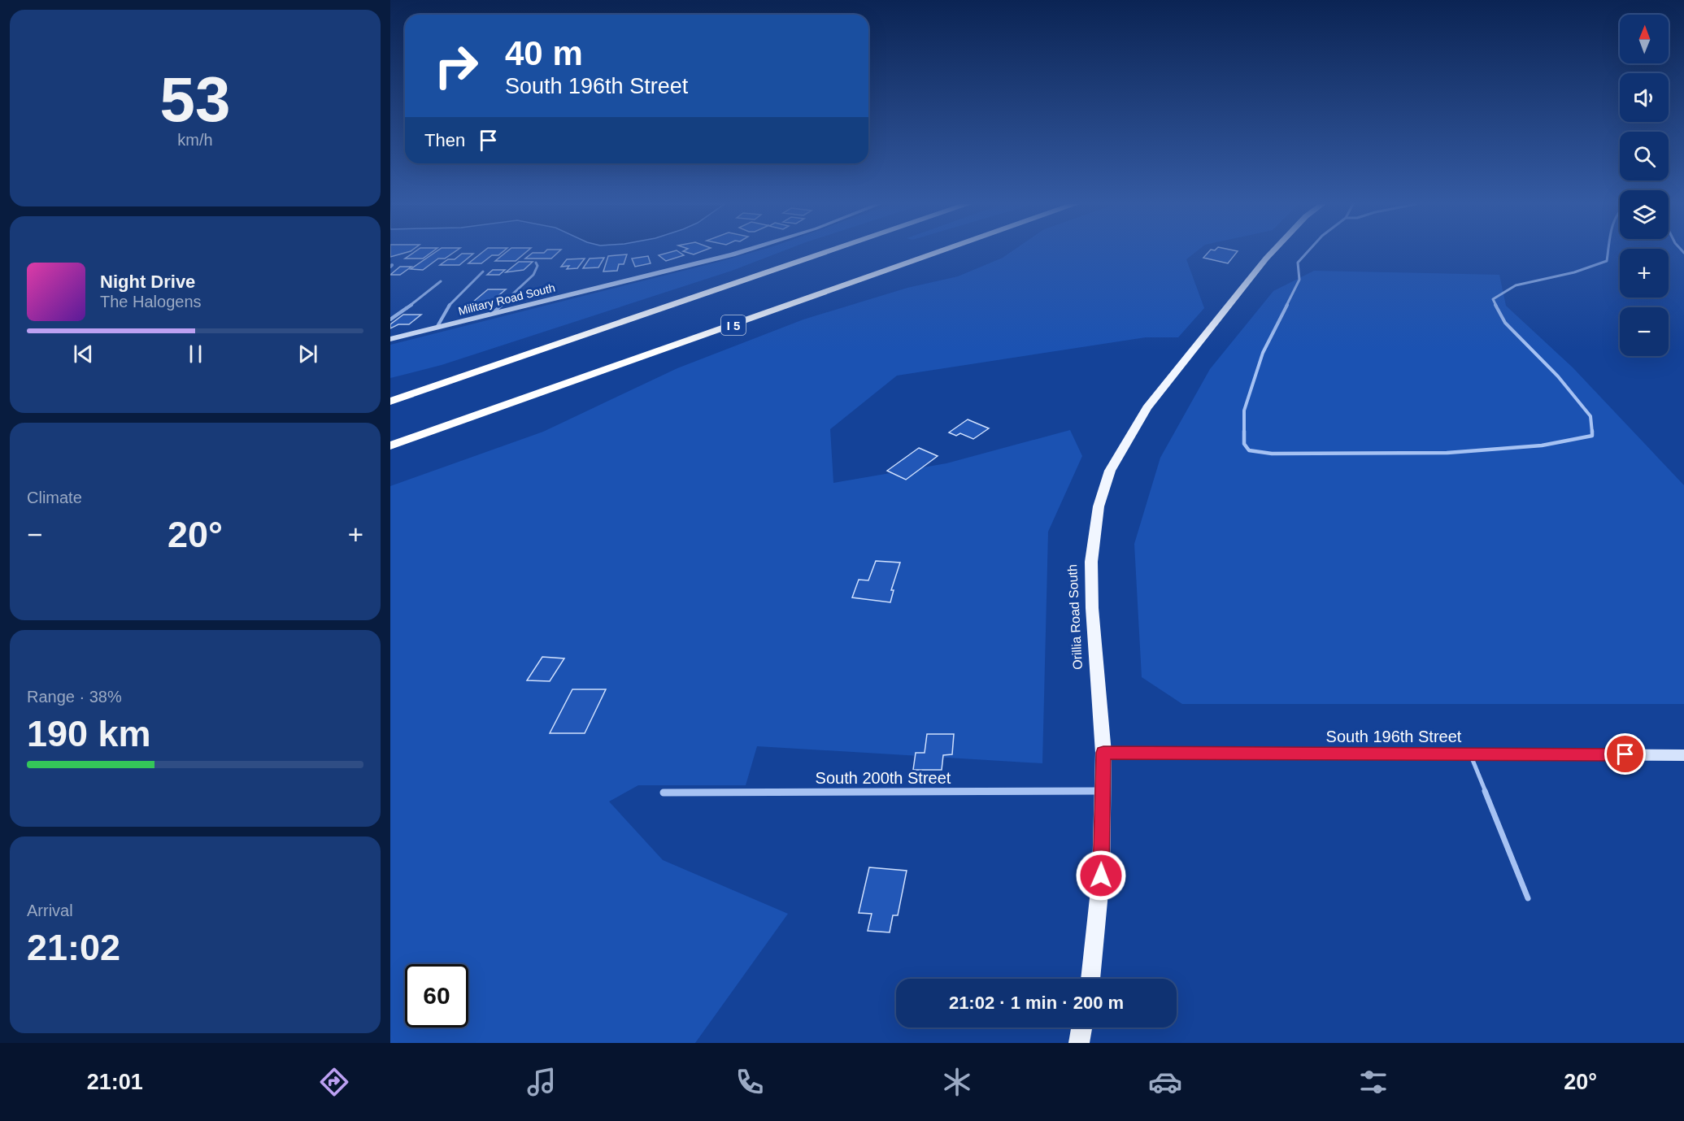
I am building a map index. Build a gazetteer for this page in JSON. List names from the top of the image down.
{
  "streets": {
    "highway": ["I 5"],
    "main road": ["Military Road South", "Orillia Road South", "South 196th Street"],
    "street": ["South 200th Street"]
  },
  "crossings": [
    ["Orillia Road South", "South 196th Street"],
    ["Orillia Road South", "South 200th Street"]
  ],
  "north": "top",
  "page": {
    "tile": [
      ["53", "km/h"],
      "Climate",
      ["Range · 38%", "190 km"],
      ["Arrival", "21:02"]
    ],
    "map_buttons": ["+", "−"],
    "turn": ["40 m", "South 196th Street"],
    "then": "Then",
    "song": ["Night Drive", "The Halogens"],
    "heat": ["−", "20°", "+"],
    "limit": "60",
    "trip": "21:02 · 1 min · 200 m",
    "tabs": ["21:01", "20°"]
  }
}
